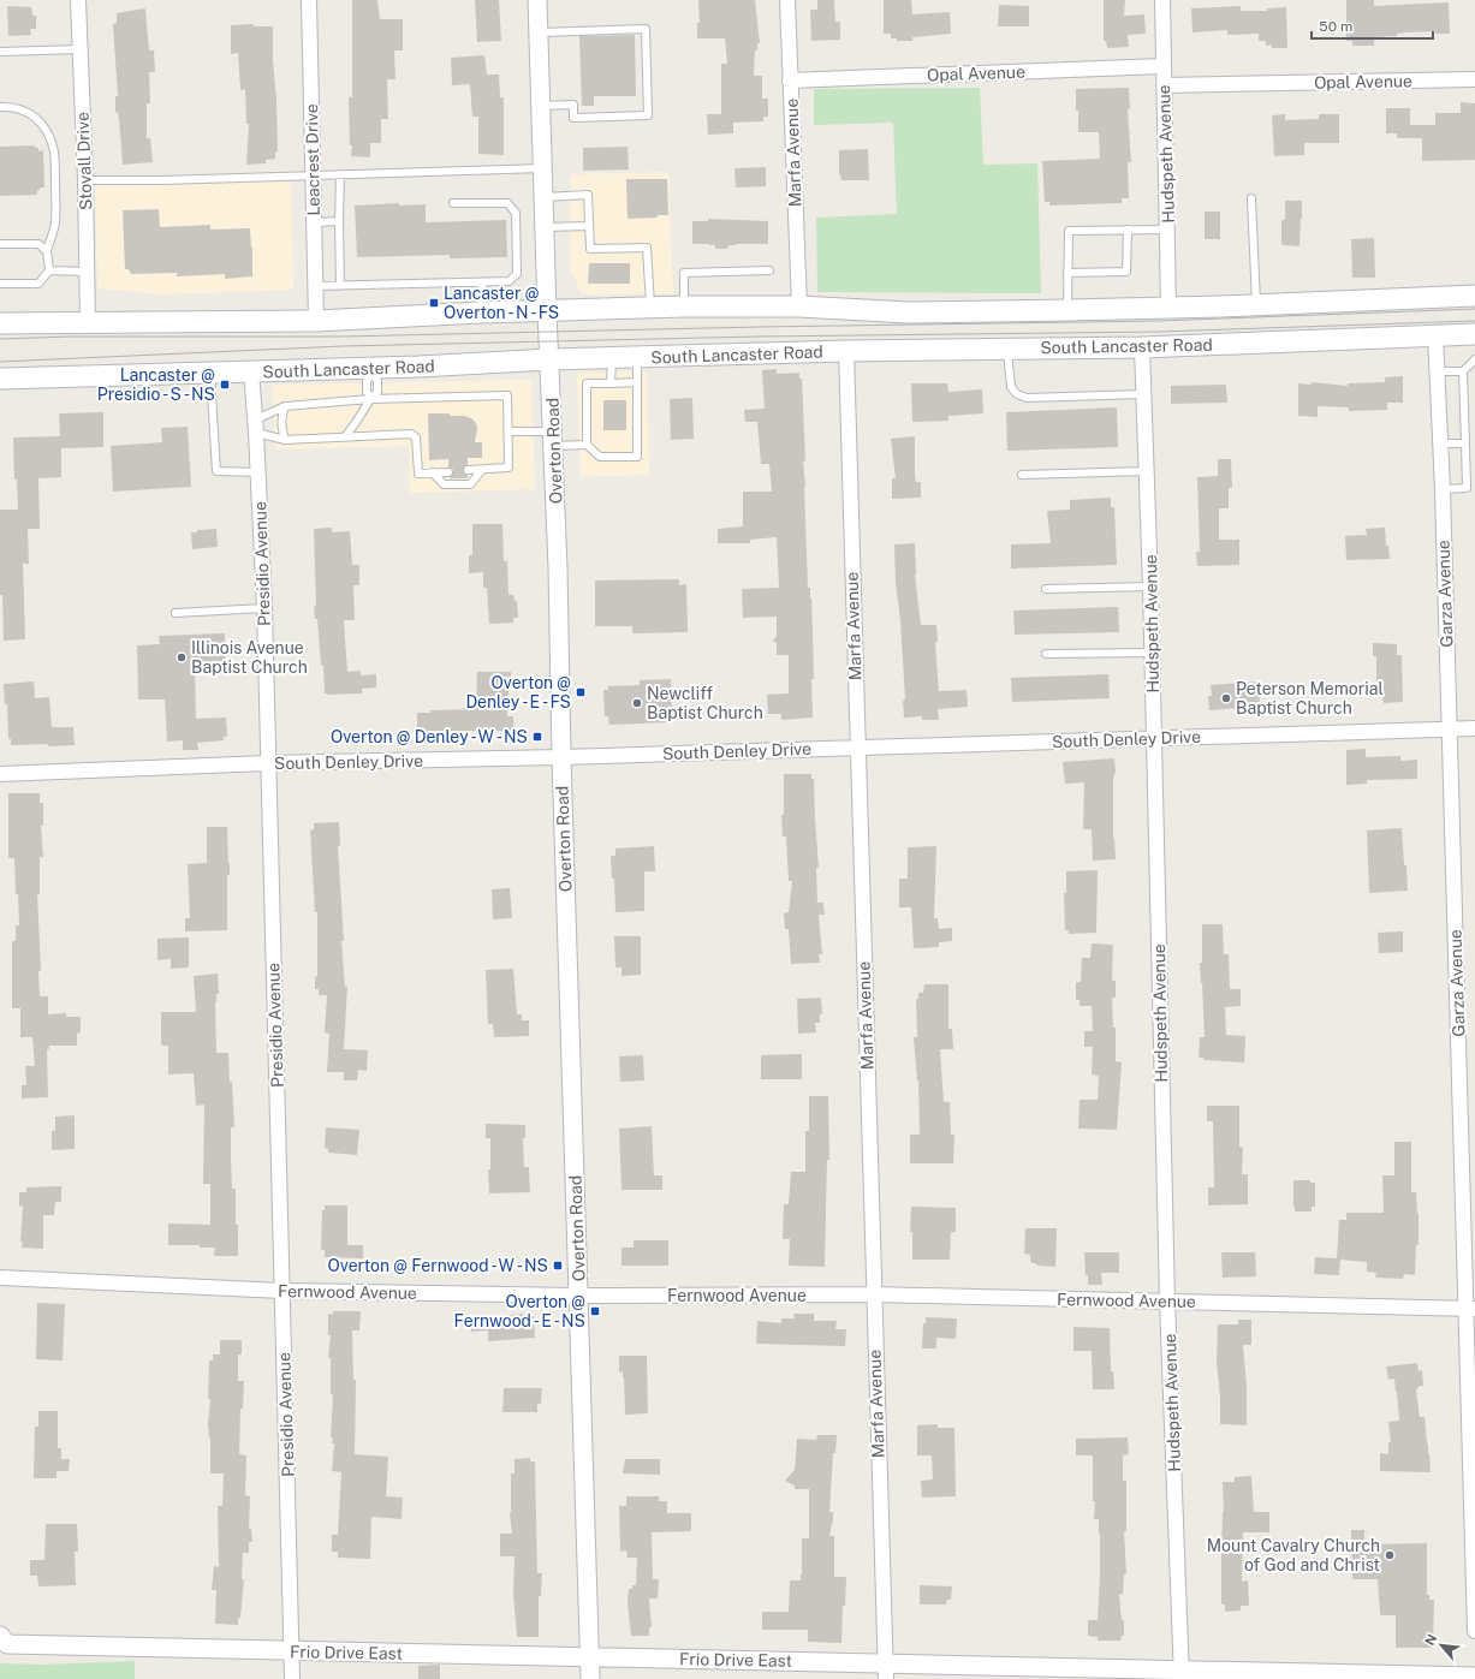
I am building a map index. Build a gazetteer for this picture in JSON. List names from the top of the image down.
{
  "streets": {
    "main road": ["South Lancaster Road"],
    "street": [
      "Opal Avenue",
      "Marfa Avenue",
      "Hudspeth Avenue",
      "Leacrest Drive",
      "Stovall Drive",
      "Overton Road",
      "Presidio Avenue",
      "Garza Avenue",
      "South Denley Drive",
      "Fernwood Avenue",
      "Frio Drive East"
    ]
  },
  "crossings": [
    ["Opal Avenue", "Marfa Avenue"],
    ["Opal Avenue", "Hudspeth Avenue"],
    ["Marfa Avenue", "South Lancaster Road"],
    ["Marfa Avenue", "South Denley Drive"],
    ["Marfa Avenue", "Fernwood Avenue"],
    ["Marfa Avenue", "Frio Drive East"],
    ["Hudspeth Avenue", "South Lancaster Road"],
    ["Hudspeth Avenue", "South Denley Drive"],
    ["Hudspeth Avenue", "Fernwood Avenue"],
    ["Hudspeth Avenue", "Frio Drive East"],
    ["South Lancaster Road", "Overton Road"],
    ["South Lancaster Road", "Presidio Avenue"],
    ["South Lancaster Road", "Garza Avenue"],
    ["Overton Road", "South Denley Drive"],
    ["Overton Road", "Fernwood Avenue"],
    ["Overton Road", "Frio Drive East"],
    ["Presidio Avenue", "South Denley Drive"],
    ["Presidio Avenue", "Fernwood Avenue"],
    ["Presidio Avenue", "Frio Drive East"],
    ["Garza Avenue", "South Denley Drive"],
    ["Garza Avenue", "Fernwood Avenue"]
  ],
  "places": {
    "transit": [
      "Lancaster @ Overton - N - FS",
      "Lancaster @ Presidio - S - NS",
      "Overton @ Denley - E - FS",
      "Overton @ Denley - W - NS",
      "Overton @ Fernwood - W - NS",
      "Overton @ Fernwood - E - NS"
    ],
    "other": [
      "Illinois Avenue Baptist Church",
      "Peterson Memorial Baptist Church",
      "Newcliff Baptist Church",
      "Mount Cavalry Church of God and Christ"
    ]
  },
  "scale_bar": "50 m",
  "north": "top left"
}
